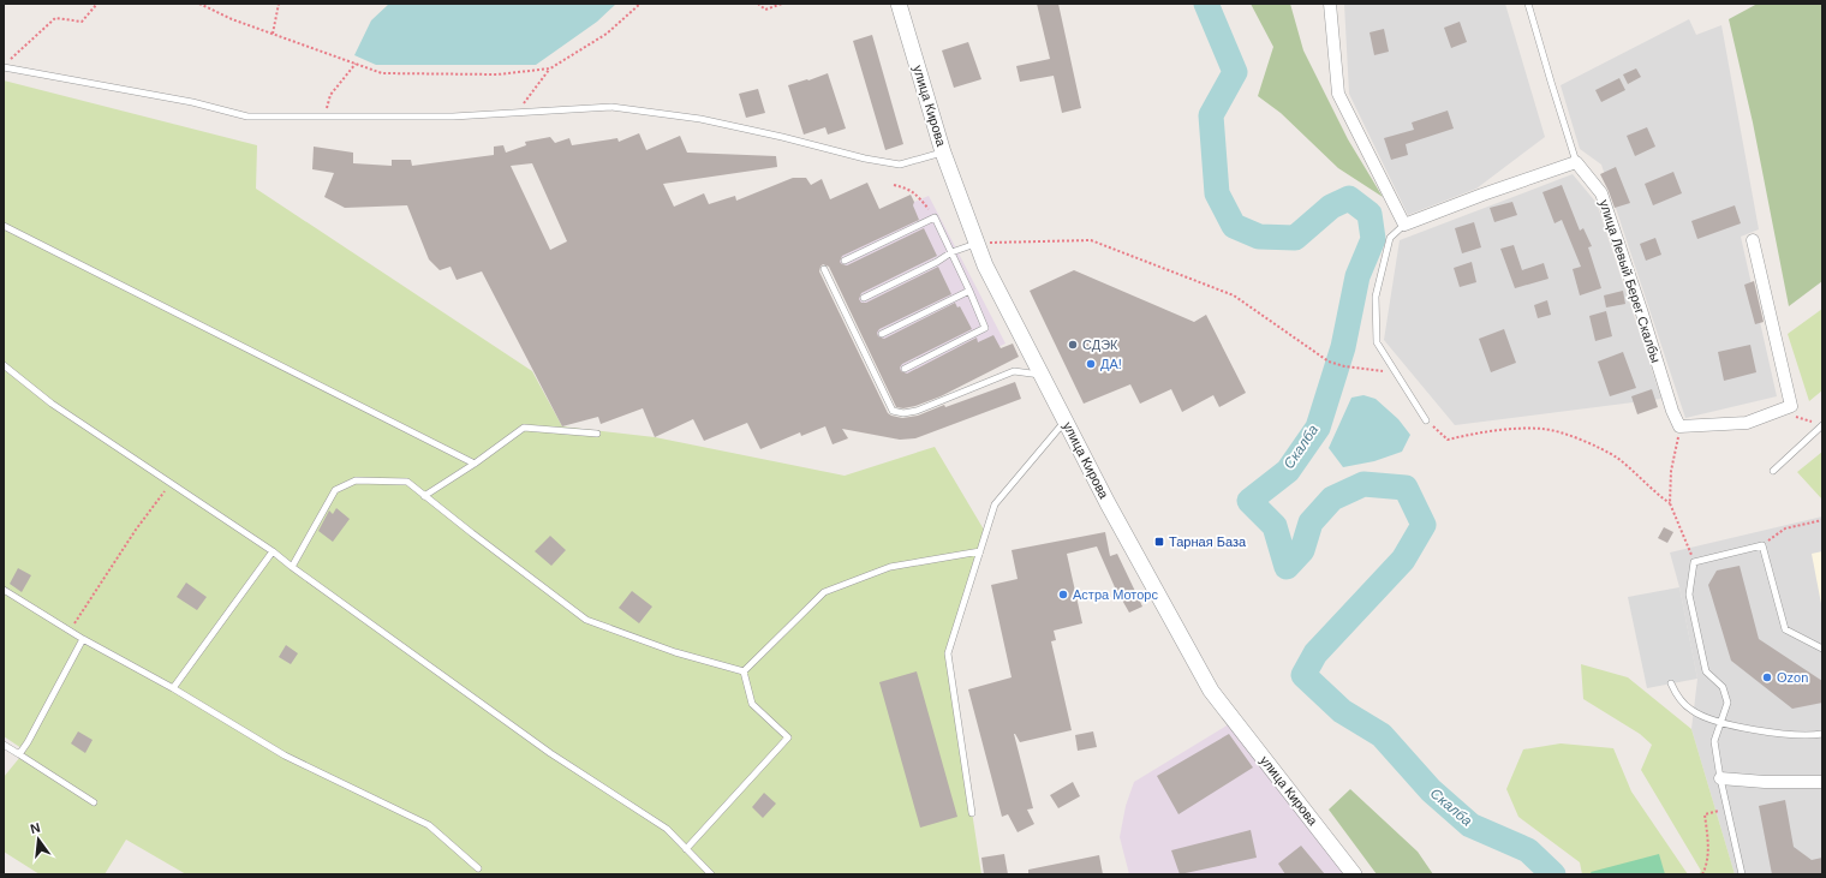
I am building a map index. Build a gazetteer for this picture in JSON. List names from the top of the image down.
{
  "streets": {
    "street": ["улица Кирова", "улица Левый Берег Скалбы"]
  },
  "water": ["Скалба"],
  "places": {
    "other": [
      "СДЭК",
      "ДА!",
      "Астра Моторс",
      "Ozon"
    ],
    "transit": ["Тарная База"]
  },
  "north": "top"
}
